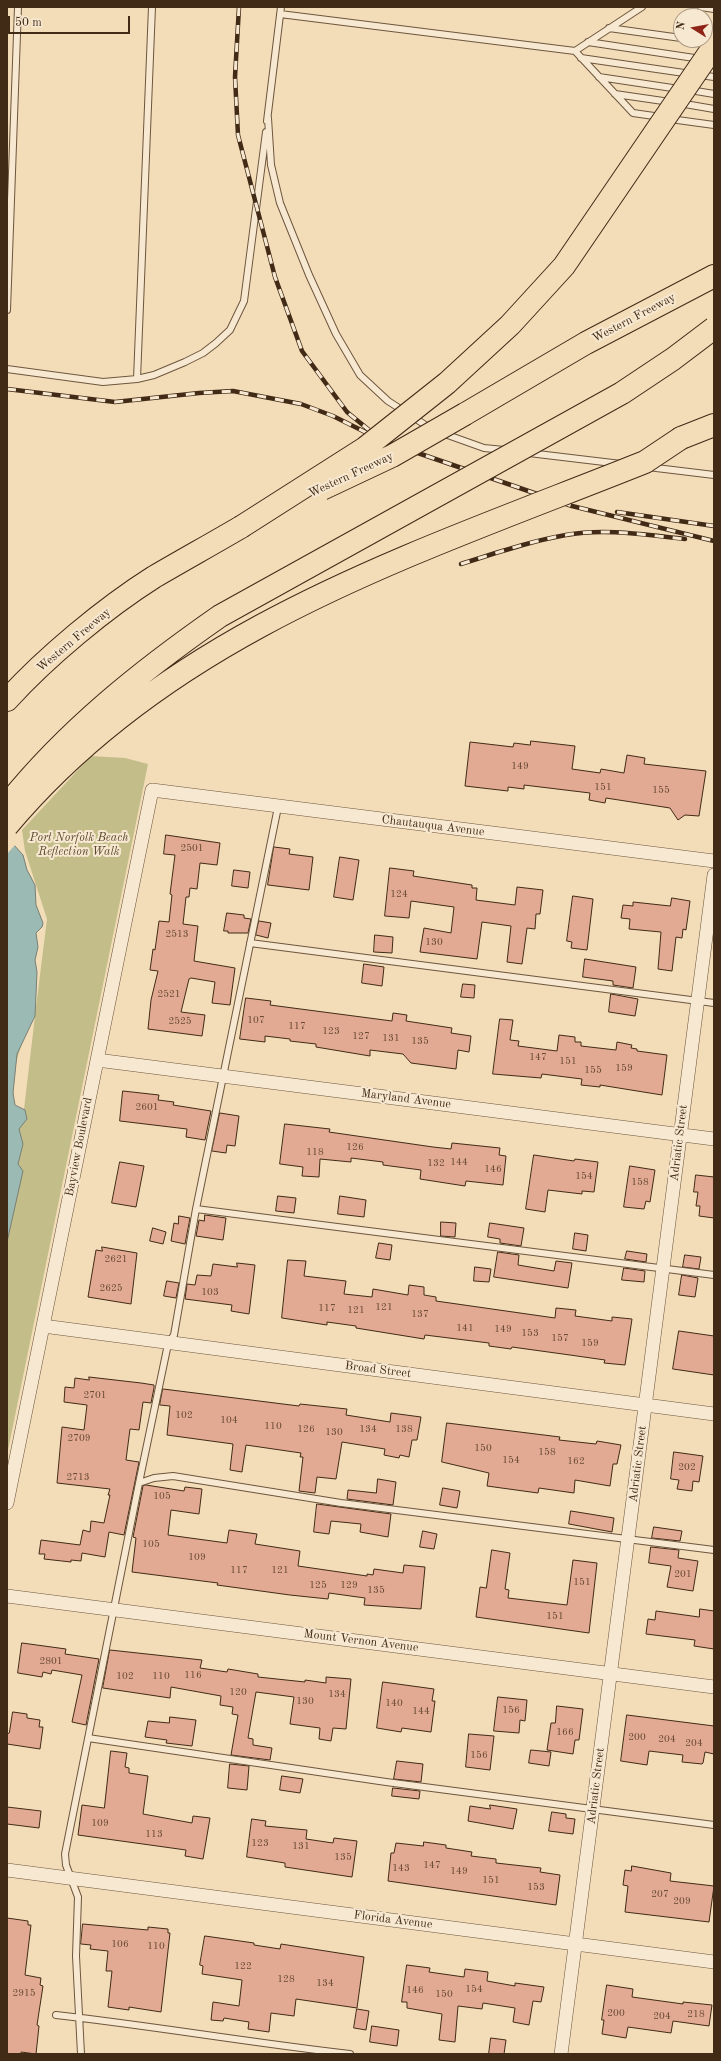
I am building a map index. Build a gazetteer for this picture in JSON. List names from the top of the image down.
{
  "streets": {
    "highway": ["Western Freeway"],
    "street": [
      "Chautauqua Avenue",
      "Maryland Avenue",
      "Adriatic Street",
      "Bayview Boulevard",
      "Broad Street",
      "Mount Vernon Avenue",
      "Florida Avenue"
    ]
  },
  "crossings": [
    ["Chautauqua Avenue", "Bayview Boulevard"],
    ["Maryland Avenue", "Adriatic Street"],
    ["Maryland Avenue", "Bayview Boulevard"],
    ["Adriatic Street", "Broad Street"],
    ["Adriatic Street", "Mount Vernon Avenue"],
    ["Adriatic Street", "Florida Avenue"],
    ["Bayview Boulevard", "Broad Street"]
  ],
  "parks": ["Port Norfolk Beach Reflection Walk"],
  "house_numbers": [
    "149",
    "151",
    "155",
    "2501",
    "124",
    "2513",
    "130",
    "2521",
    "107",
    "2525",
    "117",
    "123",
    "127",
    "131",
    "135",
    "147",
    "151",
    "159",
    "155",
    "2601",
    "126",
    "118",
    "144",
    "132",
    "146",
    "154",
    "158",
    "2621",
    "2625",
    "103",
    "121",
    "117",
    "121",
    "137",
    "141",
    "149",
    "153",
    "157",
    "159",
    "2701",
    "102",
    "104",
    "110",
    "126",
    "134",
    "138",
    "130",
    "2709",
    "150",
    "158",
    "154",
    "162",
    "202",
    "2713",
    "105",
    "105",
    "109",
    "117",
    "121",
    "201",
    "151",
    "125",
    "129",
    "135",
    "151",
    "2801",
    "116",
    "102",
    "110",
    "120",
    "134",
    "130",
    "140",
    "156",
    "144",
    "166",
    "200",
    "204",
    "204",
    "156",
    "109",
    "113",
    "123",
    "131",
    "135",
    "147",
    "143",
    "149",
    "151",
    "153",
    "207",
    "209",
    "106",
    "110",
    "122",
    "128",
    "134",
    "154",
    "146",
    "2915",
    "150",
    "200",
    "218",
    "204"
  ],
  "scale_bar": "50 m",
  "north": "left"
}
